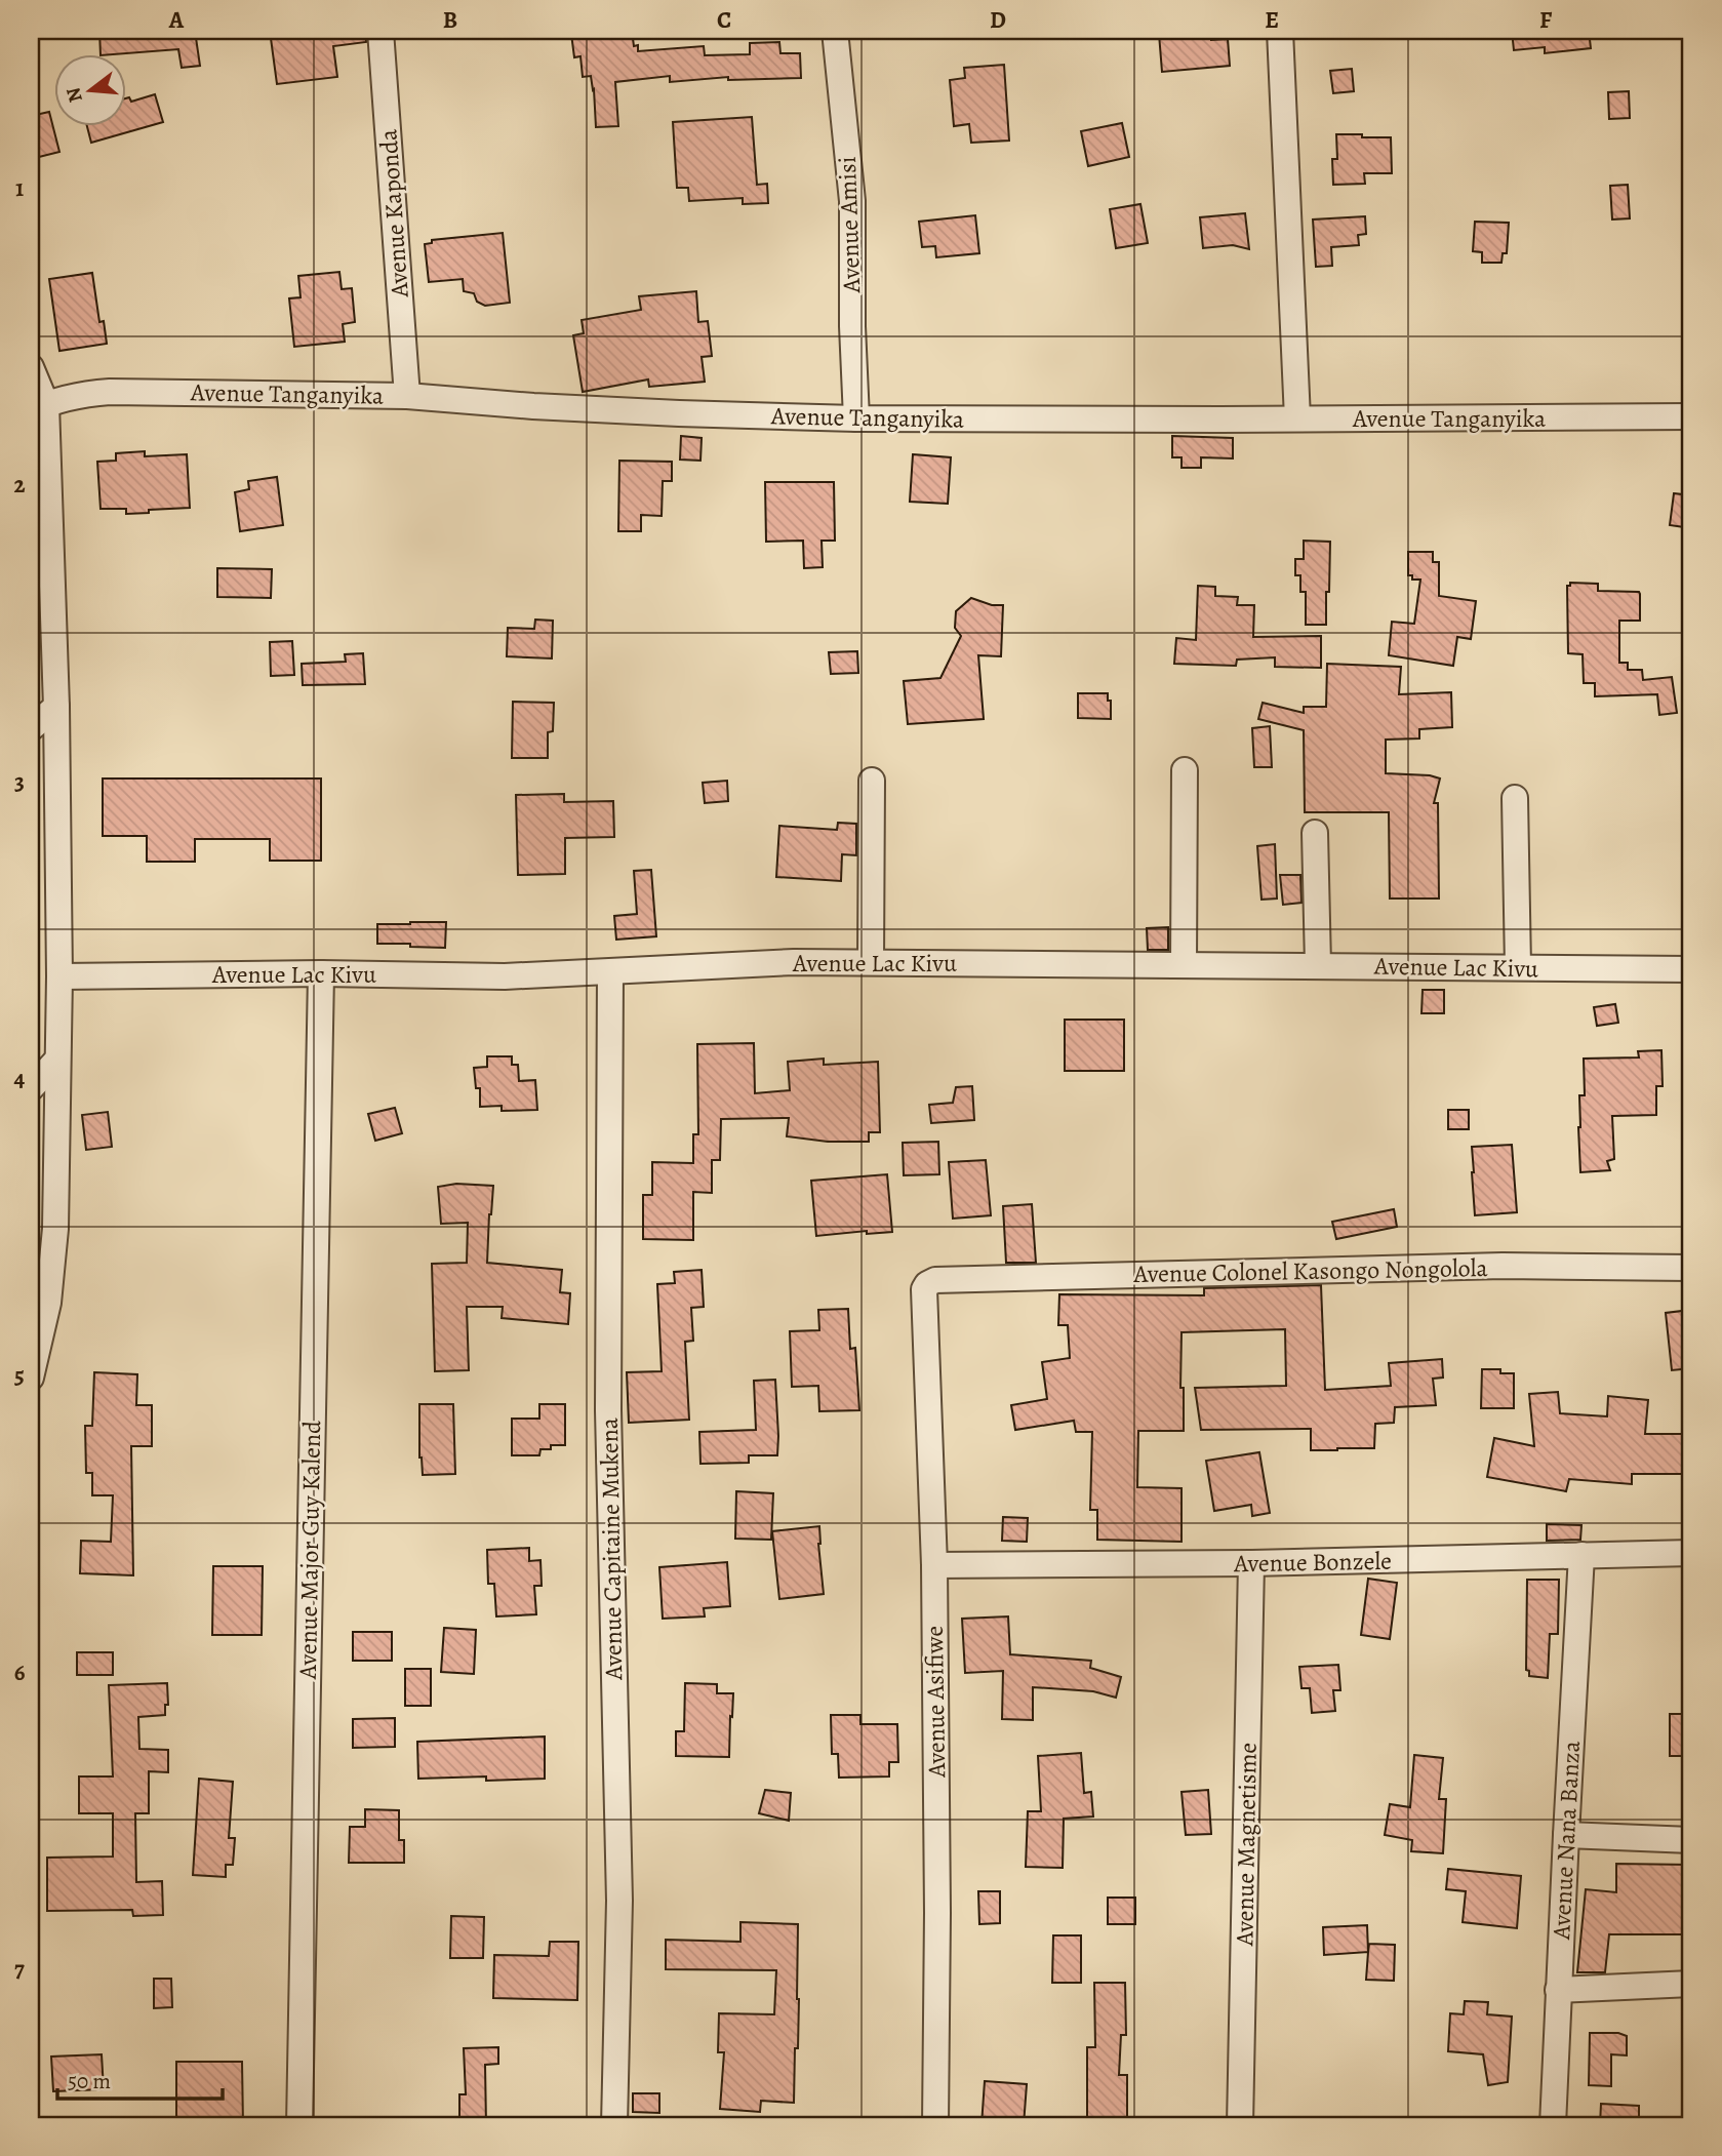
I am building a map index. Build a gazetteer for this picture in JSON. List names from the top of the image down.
{
  "streets": {
    "street": [
      "Avenue Kaponda",
      "Avenue Amisi",
      "Avenue Tanganyika",
      "Avenue Lac Kivu",
      "Avenue Colonel Kasongo Nongolola",
      "Avenue Capitaine Mukena",
      "Avenue Major Guy Kalend",
      "Avenue Bonzele",
      "Avenue Asifiwe",
      "Avenue Nana Banza",
      "Avenue Magnetisme"
    ]
  },
  "crossings": [
    ["Avenue Kaponda", "Avenue Tanganyika"],
    ["Avenue Amisi", "Avenue Tanganyika"],
    ["Avenue Lac Kivu", "Avenue Capitaine Mukena"],
    ["Avenue Lac Kivu", "Avenue Major Guy Kalend"],
    ["Avenue Colonel Kasongo Nongolola", "Avenue Asifiwe"],
    ["Avenue Bonzele", "Avenue Asifiwe"],
    ["Avenue Bonzele", "Avenue Nana Banza"],
    ["Avenue Bonzele", "Avenue Magnetisme"]
  ],
  "scale_bar": "50 m",
  "north": "left",
  "grid": {
    "columns": [
      "A",
      "B",
      "C",
      "D",
      "E",
      "F"
    ],
    "rows": [
      "1",
      "2",
      "3",
      "4",
      "5",
      "6",
      "7"
    ]
  }
}
